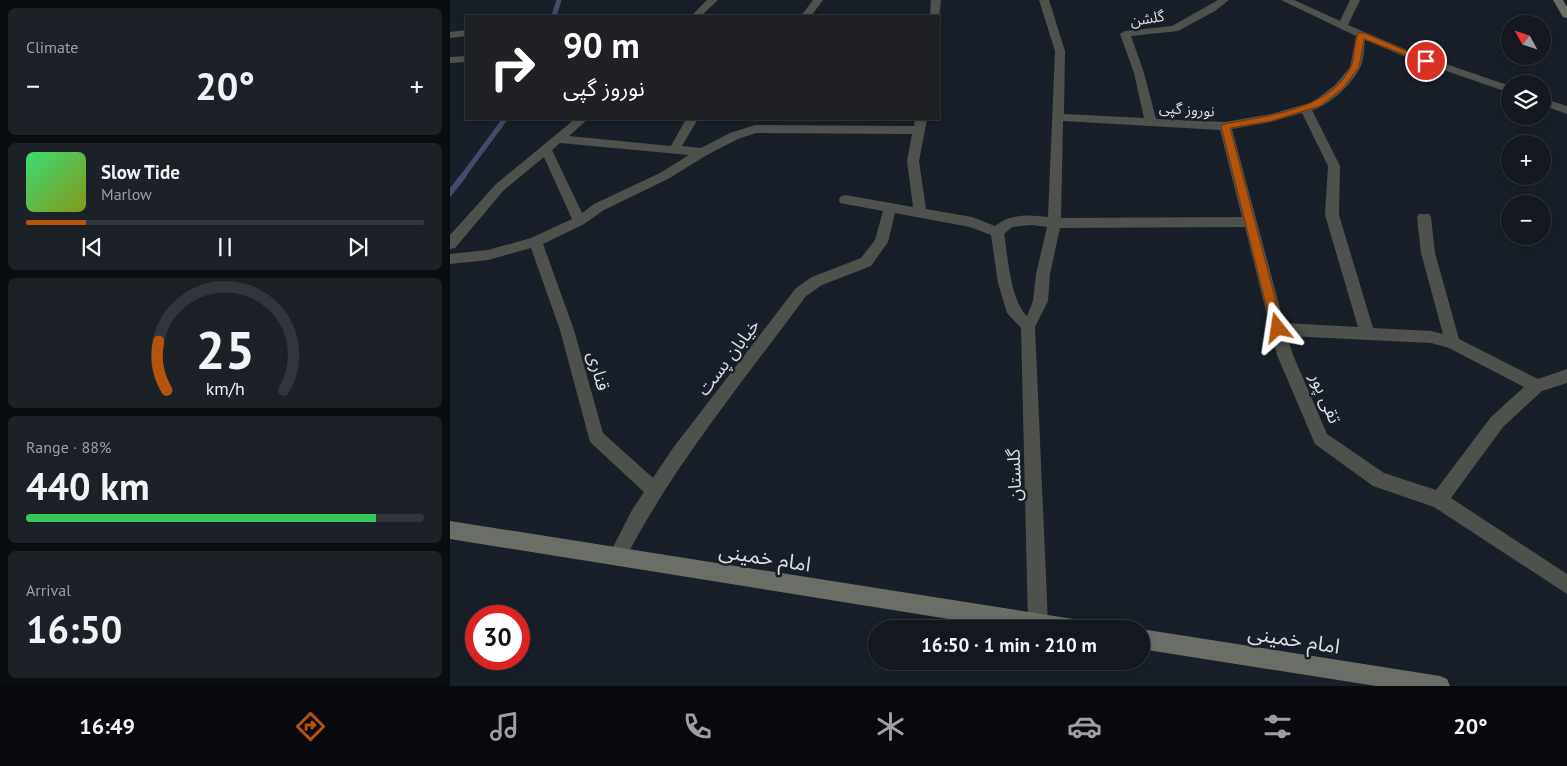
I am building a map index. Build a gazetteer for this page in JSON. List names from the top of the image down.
{
  "streets": {
    "main road": ["امام خمینی"],
    "street": [
      "گلشن",
      "نوروز گپی",
      "خیابان پست",
      "قناری",
      "تقی پور",
      "گلستان"
    ]
  },
  "crossings": [
    ["گلشن", "نوروز گپی"],
    ["نوروز گپی", "تقی پور"],
    ["خیابان پست", "قناری"],
    ["خیابان پست", "امام خمینی"]
  ],
  "north": "top left",
  "page": {
    "tile": [
      "Climate",
      ["Range · 88%", "440 km"],
      ["Arrival", "16:50"]
    ],
    "map_buttons": ["+", "−"],
    "turn": ["90 m", "نوروز گپی"],
    "heat": ["−", "20°", "+"],
    "song": ["Slow Tide", "Marlow"],
    "limit": "30",
    "trip": "16:50 · 1 min · 210 m",
    "tabs": ["16:49", "20°"],
    "gauge": ["25", "km/h"]
  }
}
